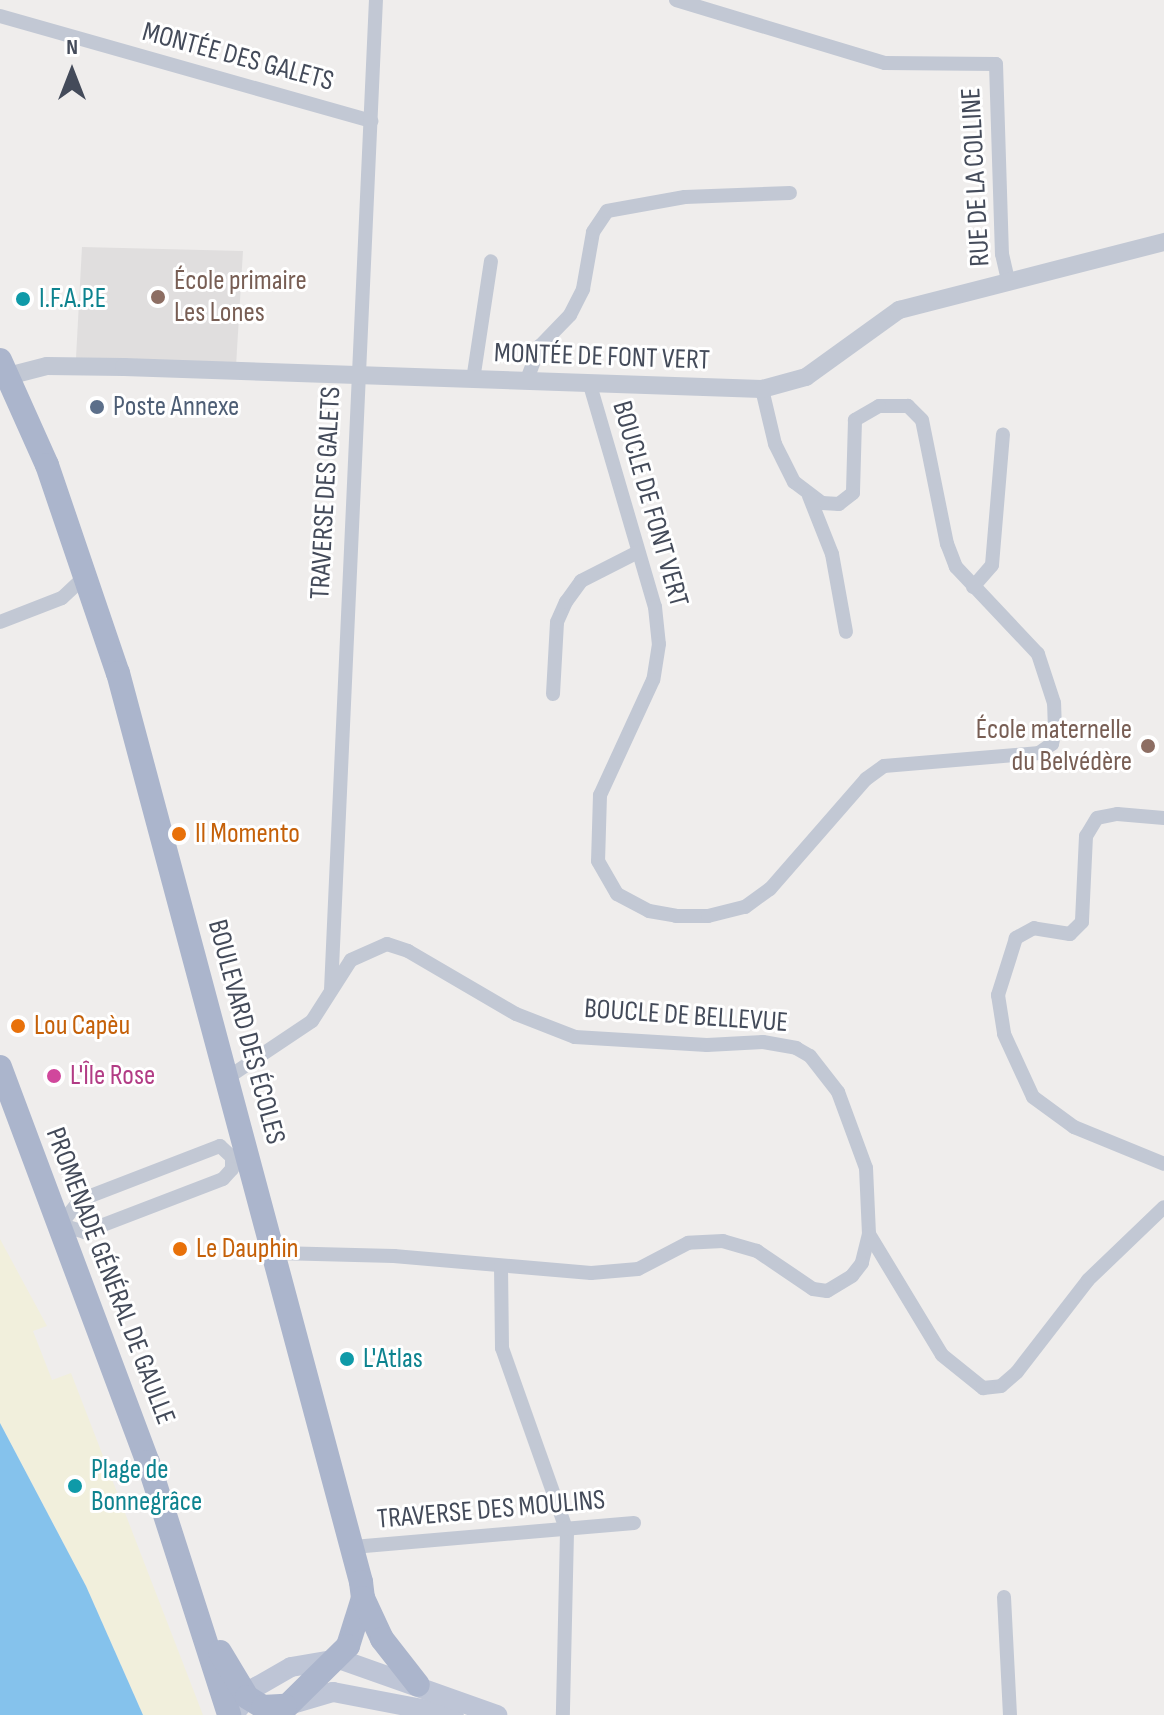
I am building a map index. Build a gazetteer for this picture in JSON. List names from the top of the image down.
{
  "streets": {
    "main road": ["BOULEVARD DES ÉCOLES", "PROMENADE GÉNÉRAL DE GAULLE"],
    "street": [
      "MONTÉE DES GALETS",
      "RUE DE LA COLLINE",
      "MONTÉE DE FONT VERT",
      "TRAVERSE DES GALETS",
      "BOUCLE DE FONT VERT",
      "BOUCLE DE BELLEVUE",
      "TRAVERSE DES MOULINS"
    ]
  },
  "crossings": [
    ["MONTÉE DES GALETS", "TRAVERSE DES GALETS"],
    ["RUE DE LA COLLINE", "MONTÉE DE FONT VERT"],
    ["MONTÉE DE FONT VERT", "TRAVERSE DES GALETS"],
    ["MONTÉE DE FONT VERT", "BOUCLE DE FONT VERT"],
    ["MONTÉE DE FONT VERT", "BOULEVARD DES ÉCOLES"],
    ["TRAVERSE DES GALETS", "BOUCLE DE BELLEVUE"],
    ["BOUCLE DE BELLEVUE", "BOULEVARD DES ÉCOLES"],
    ["BOULEVARD DES ÉCOLES", "TRAVERSE DES MOULINS"]
  ],
  "places": [
    "École primaire Les Lones",
    "I.F.A.P.E",
    "Poste Annexe",
    "École maternelle du Belvédère",
    "Il Momento",
    "Lou Capèu",
    "L'Île Rose",
    "Le Dauphin",
    "L'Atlas",
    "Plage de Bonnegrâce"
  ],
  "north": "top"
}
